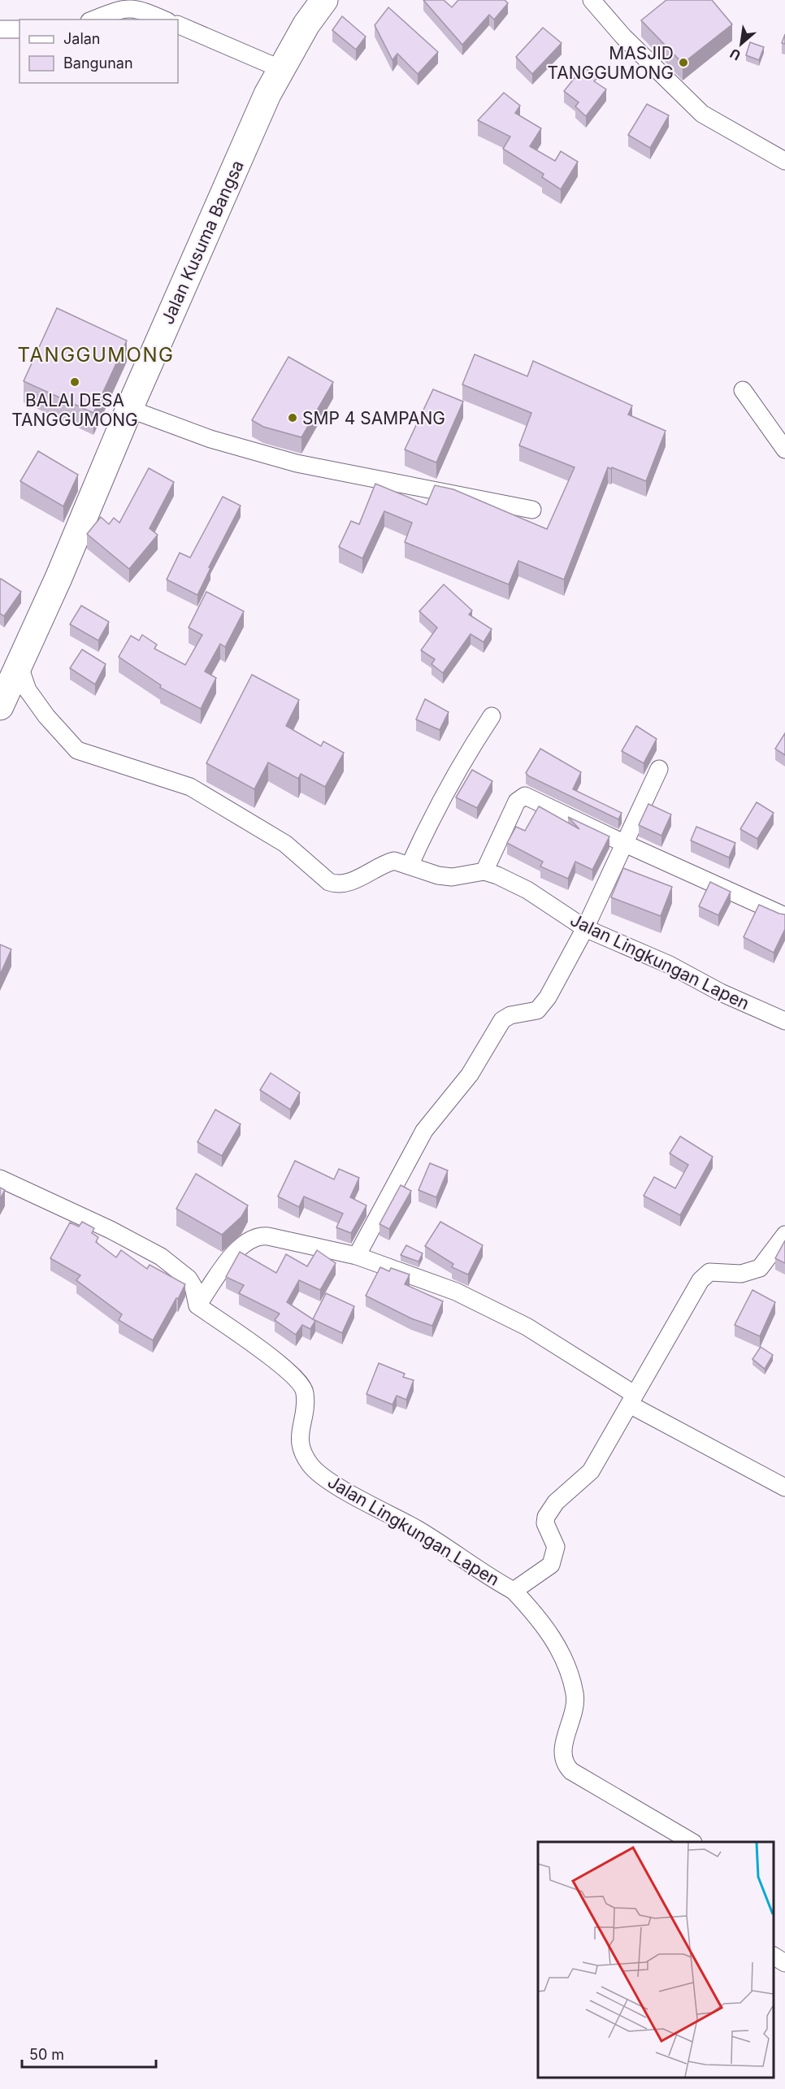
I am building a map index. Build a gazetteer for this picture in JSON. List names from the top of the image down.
{
  "streets": {
    "main road": ["Jalan Kusuma Bangsa"],
    "street": ["Jalan Lingkungan Lapen"]
  },
  "districts": ["TANGGUMONG"],
  "places": ["MASJID TANGGUMONG", "BALAI DESA TANGGUMONG", "SMP 4 SAMPANG"],
  "legend": ["Jalan", "Bangunan"],
  "scale_bar": "50 m",
  "north": "bottom left"
}
